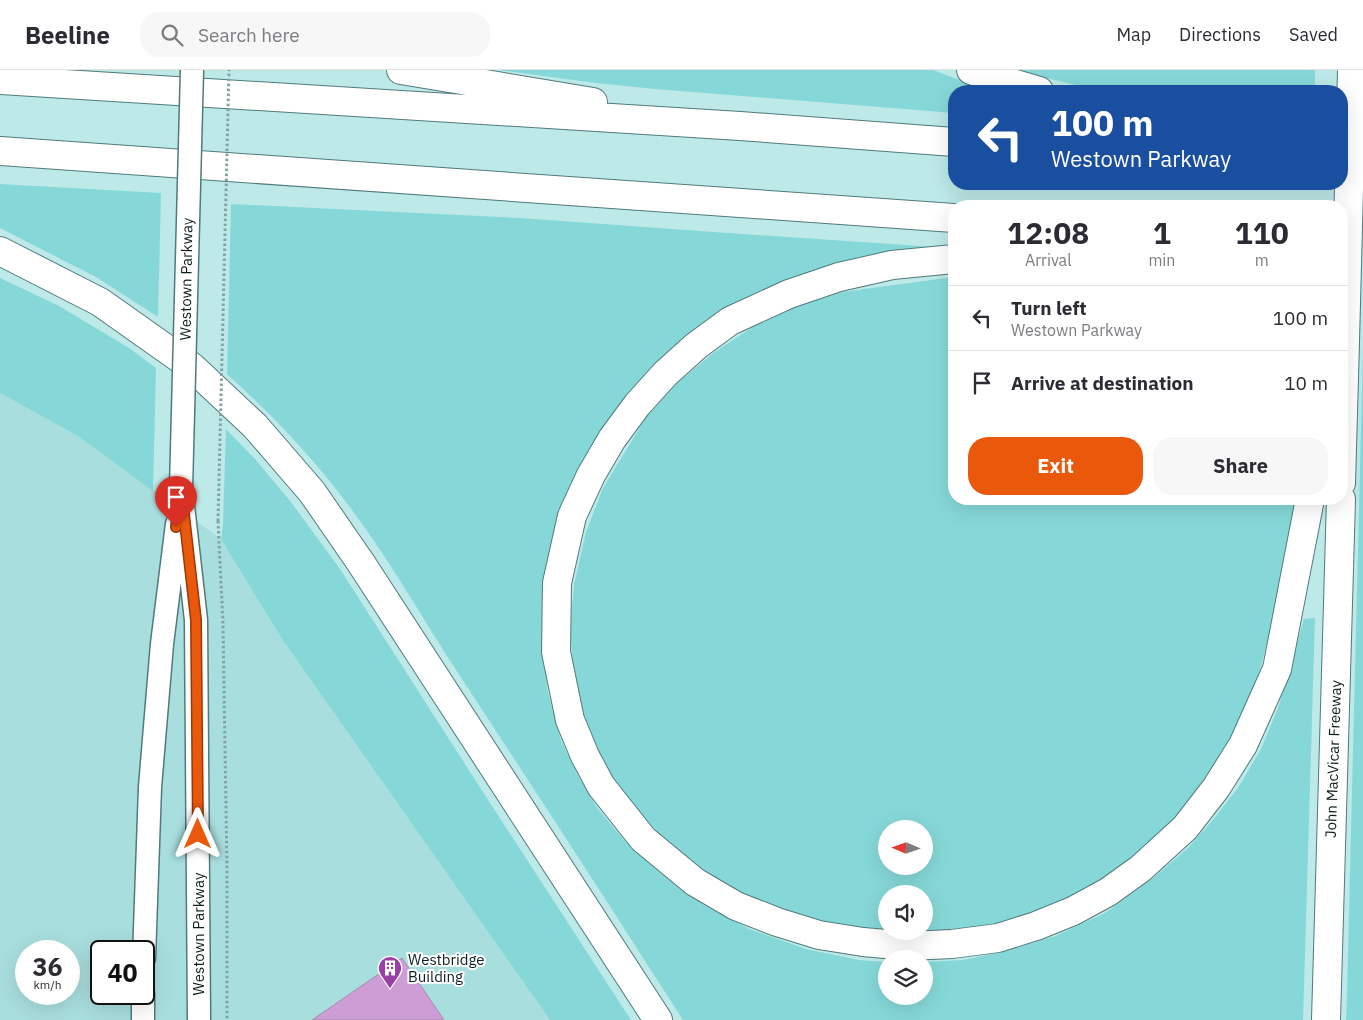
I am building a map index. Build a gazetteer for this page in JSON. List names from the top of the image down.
{
  "streets": {
    "highway": ["John MacVicar Freeway"],
    "street": ["Westown Parkway"]
  },
  "places": {
    "building": ["Westbridge Building"]
  },
  "north": "left",
  "page": {
    "header": "Beeline",
    "search": "Search here",
    "nav": ["Map", "Directions", "Saved"],
    "turn": ["100 m", "Westown Parkway"],
    "eta": [
      "12:08",
      "Arrival",
      "1",
      "min",
      "110",
      "m"
    ],
    "list": [
      {
        "name": "Turn left",
        "note": "Westown Parkway",
        "value": "100 m"
      },
      {
        "name": "Arrive at destination",
        "value": "10 m"
      }
    ],
    "buttons": ["Exit", "Share"],
    "speed": "36 km/h",
    "limit": "40"
  }
}
